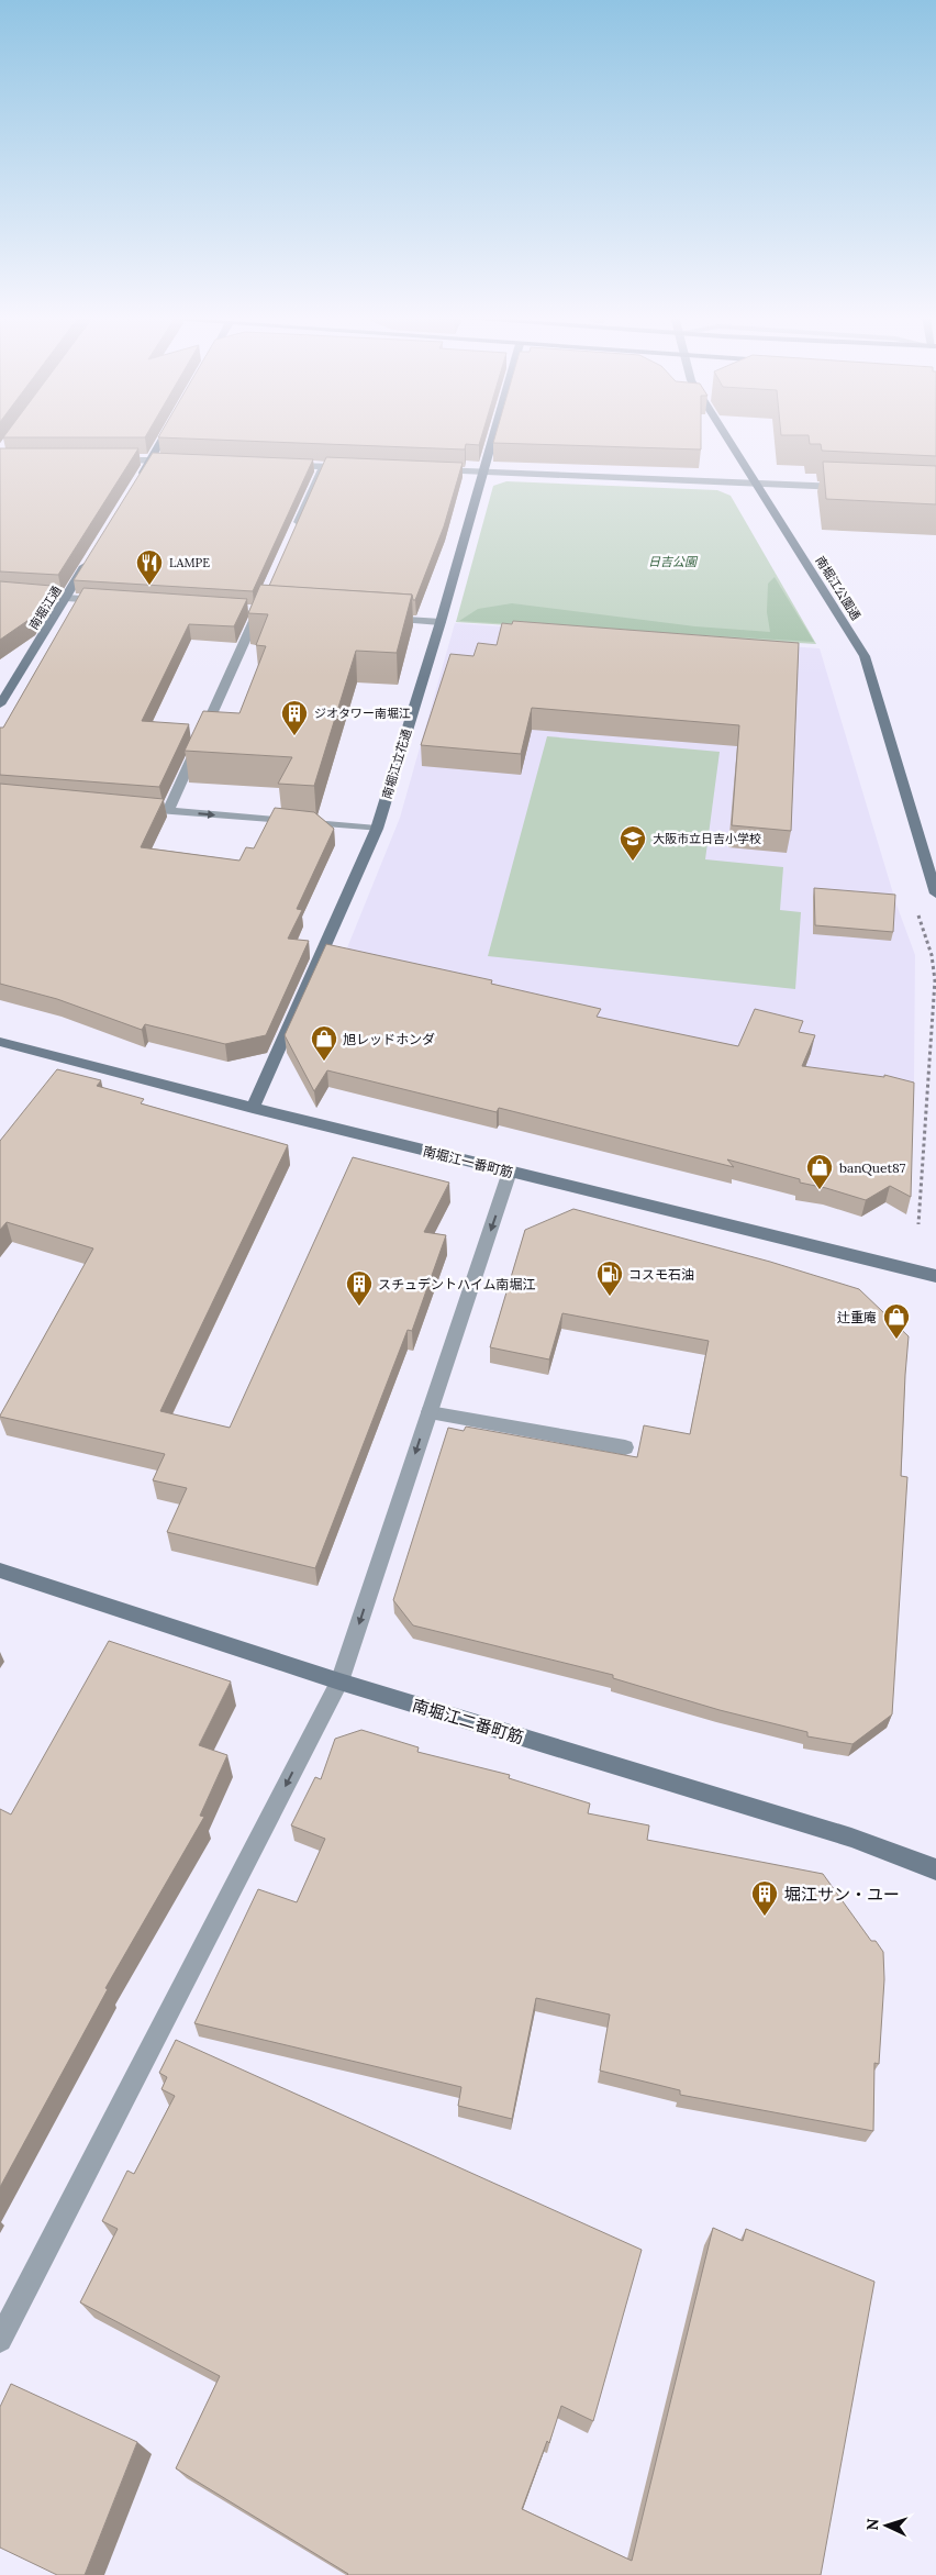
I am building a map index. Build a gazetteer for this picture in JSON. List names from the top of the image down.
{
  "streets": {
    "street": [
      "南堀江公園通",
      "南堀江通",
      "南堀江立花通",
      "南堀江一番町筋",
      "南堀江二番町筋"
    ]
  },
  "crossings": [
    ["南堀江立花通", "南堀江一番町筋"]
  ],
  "parks": ["日吉公園"],
  "places": {
    "restaurant": ["LAMPE"],
    "building": ["ジオタワー南堀江", "スチュデントハイム南堀江", "堀江サン・ユー"],
    "school or university": ["大阪市立日吉小学校"],
    "shop": ["旭レッドホンダ", "banQuet87", "辻重庵"],
    "fuel station": ["コスモ石油"]
  },
  "north": "left"
}
